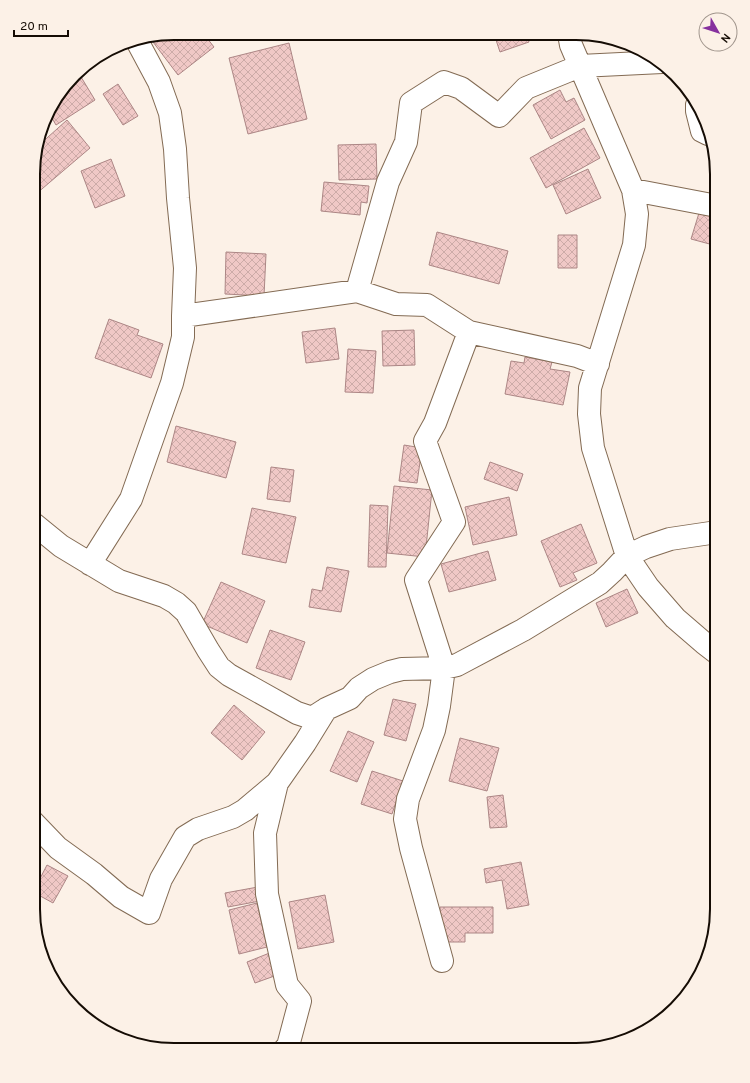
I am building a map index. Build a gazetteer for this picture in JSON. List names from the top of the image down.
{
  "scale_bar": "20 m",
  "north": "bottom right"
}
